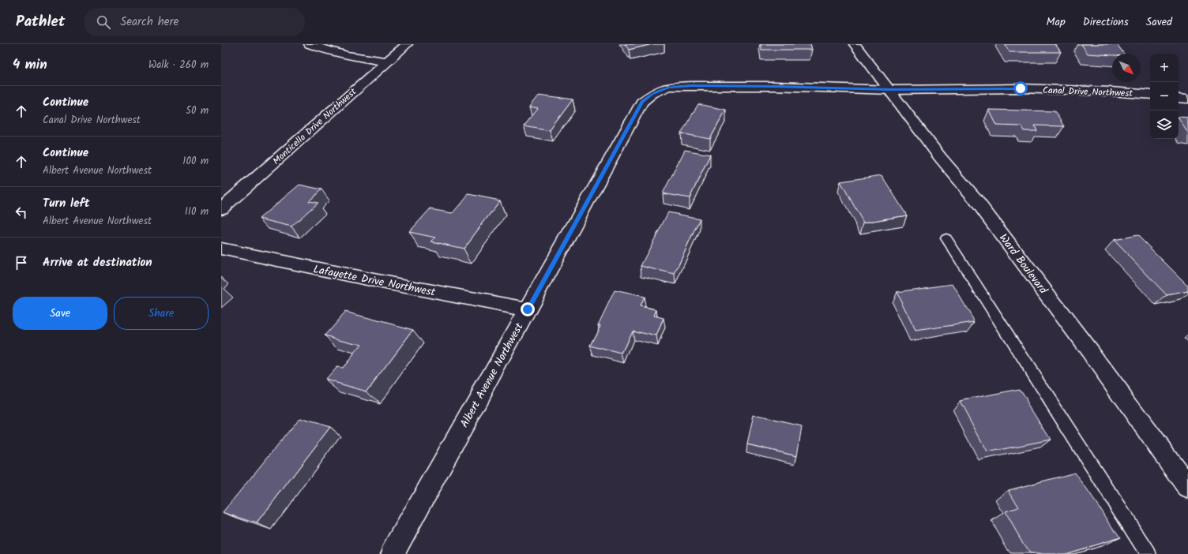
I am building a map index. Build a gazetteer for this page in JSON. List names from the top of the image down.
{
  "streets": {
    "street": [
      "Canal Drive Northwest",
      "Monticello Drive Northwest",
      "Ward Boulevard",
      "Lafayette Drive Northwest",
      "Albert Avenue Northwest"
    ]
  },
  "crossings": [
    ["Canal Drive Northwest", "Ward Boulevard"],
    ["Canal Drive Northwest", "Albert Avenue Northwest"],
    ["Ward Boulevard", "Albert Avenue Northwest"],
    ["Lafayette Drive Northwest", "Albert Avenue Northwest"]
  ],
  "north": "bottom right",
  "page": {
    "header": "Pathlet",
    "search": "Search here",
    "nav": ["Map", "Directions", "Saved"],
    "heading": ["4 min", "Walk · 260 m"],
    "map_buttons": ["+", "−"],
    "list": [
      ["Continue", "Canal Drive Northwest", "50 m"],
      ["Continue", "Albert Avenue Northwest", "100 m"],
      ["Turn left", "Albert Avenue Northwest", "110 m"],
      "Arrive at destination"
    ],
    "buttons": ["Save", "Share"]
  }
}
